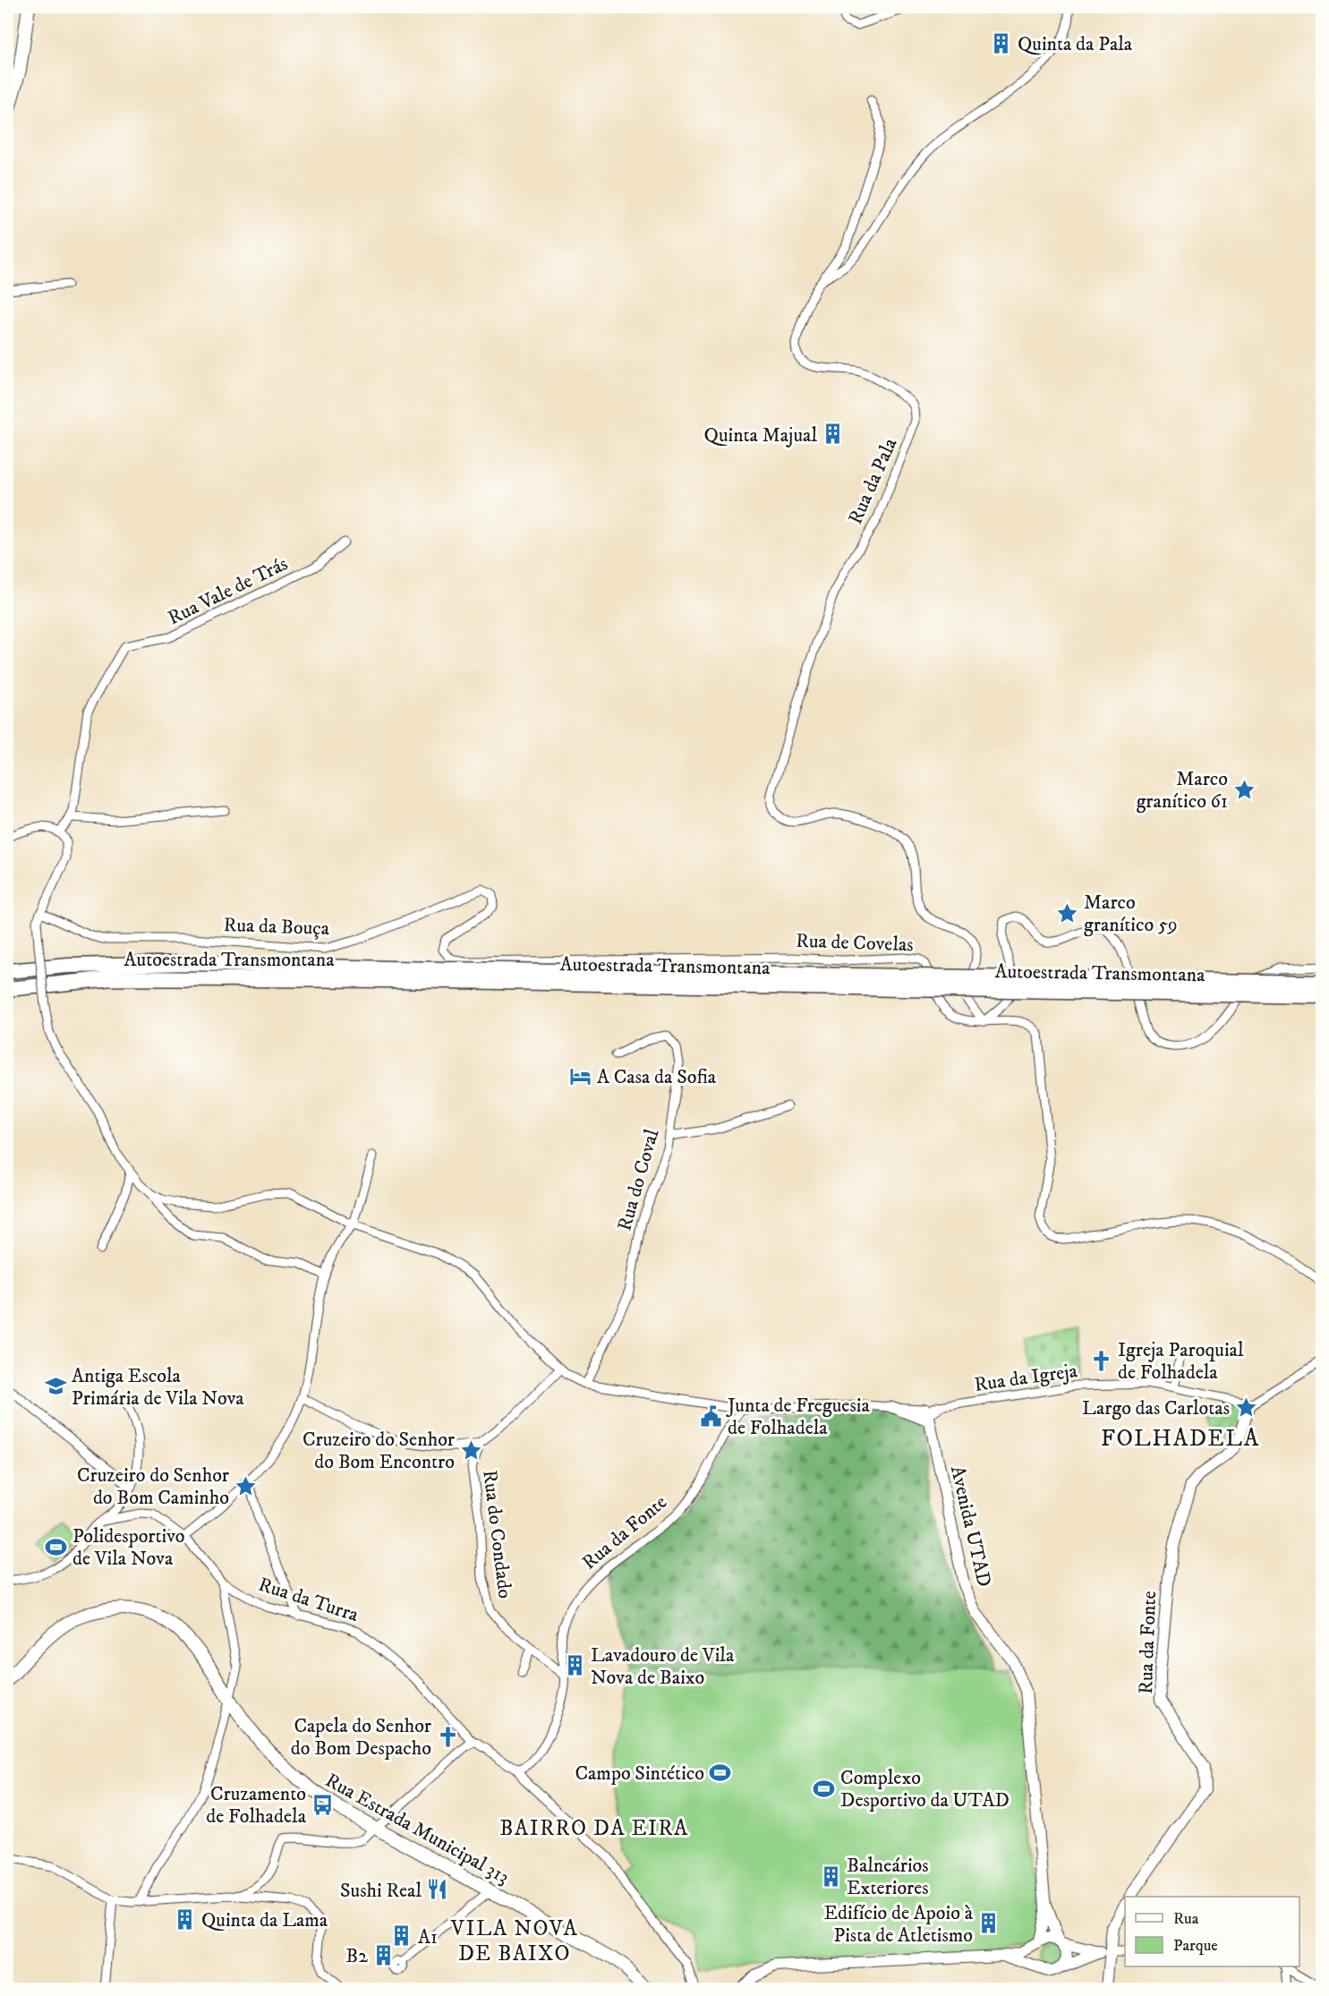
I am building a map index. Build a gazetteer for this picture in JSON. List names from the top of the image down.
{
  "streets": {
    "highway": ["Autoestrada Transmontana"],
    "main road": ["Rua Estrada Municipal 313"],
    "street": [
      "Rua da Pala",
      "Rua Vale de Trás",
      "Rua da Bouça",
      "Rua de Covelas",
      "Rua do Coval",
      "Rua da Igreja",
      "Avenida UTAD",
      "Rua da Fonte",
      "Rua do Condado",
      "Rua da Turra"
    ]
  },
  "crossings": [
    ["Rua da Pala", "Rua de Covelas"],
    ["Rua da Bouça", "Rua de Covelas"],
    ["Rua da Igreja", "Rua da Fonte"],
    ["Rua da Fonte", "Rua do Condado"],
    ["Rua da Fonte", "Rua da Turra"]
  ],
  "districts": ["FOLHADELA", "BAIRRO DA EIRA", "VILA NOVA DE BAIXO"],
  "places": {
    "building": [
      "Quinta da Pala",
      "Quinta Majual",
      "Lavadouro de Vila Nova de Baixo",
      "Balneários Exteriores",
      "Quinta da Lama",
      "Edifício de Apoio à Pista de Atletismo",
      "A1",
      "B2"
    ],
    "place": [
      "Marco granítico 61",
      "Marco granítico 59",
      "Largo das Carlotas",
      "Cruzeiro do Senhor do Bom Encontro",
      "Cruzeiro do Senhor do Bom Caminho"
    ],
    "hotel": ["A Casa da Sofia"],
    "church": ["Igreja Paroquial de Folhadela", "Capela do Senhor do Bom Despacho"],
    "school or university": ["Antiga Escola Primária de Vila Nova"],
    "public building": ["Junta de Freguesia de Folhadela"],
    "sports": ["Polidesportivo de Vila Nova", "Campo Sintético", "Complexo Desportivo da UTAD"],
    "bus stop": ["Cruzamento de Folhadela"],
    "restaurant": ["Sushi Real"]
  },
  "legend": ["Rua", "Parque"]
}
